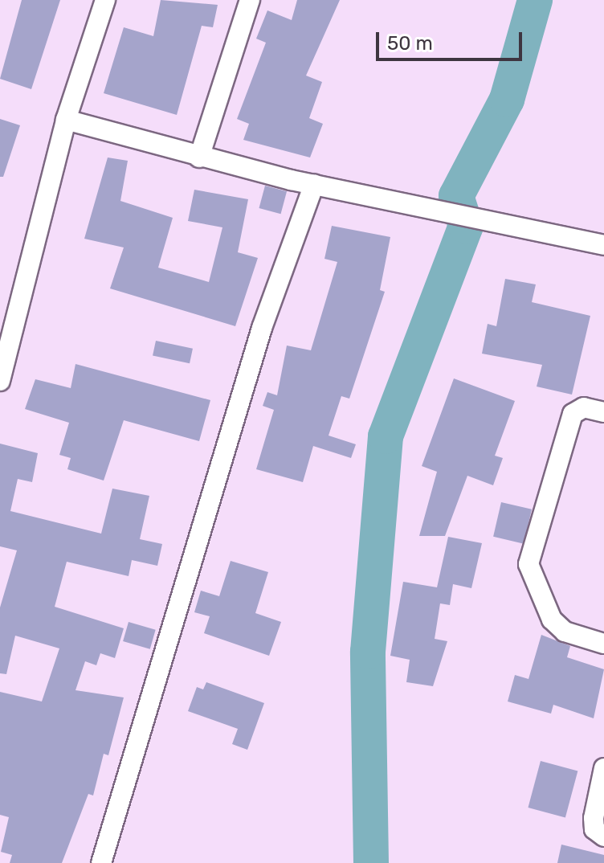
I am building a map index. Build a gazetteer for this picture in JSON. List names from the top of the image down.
{
  "scale_bar": "50 m"
}
